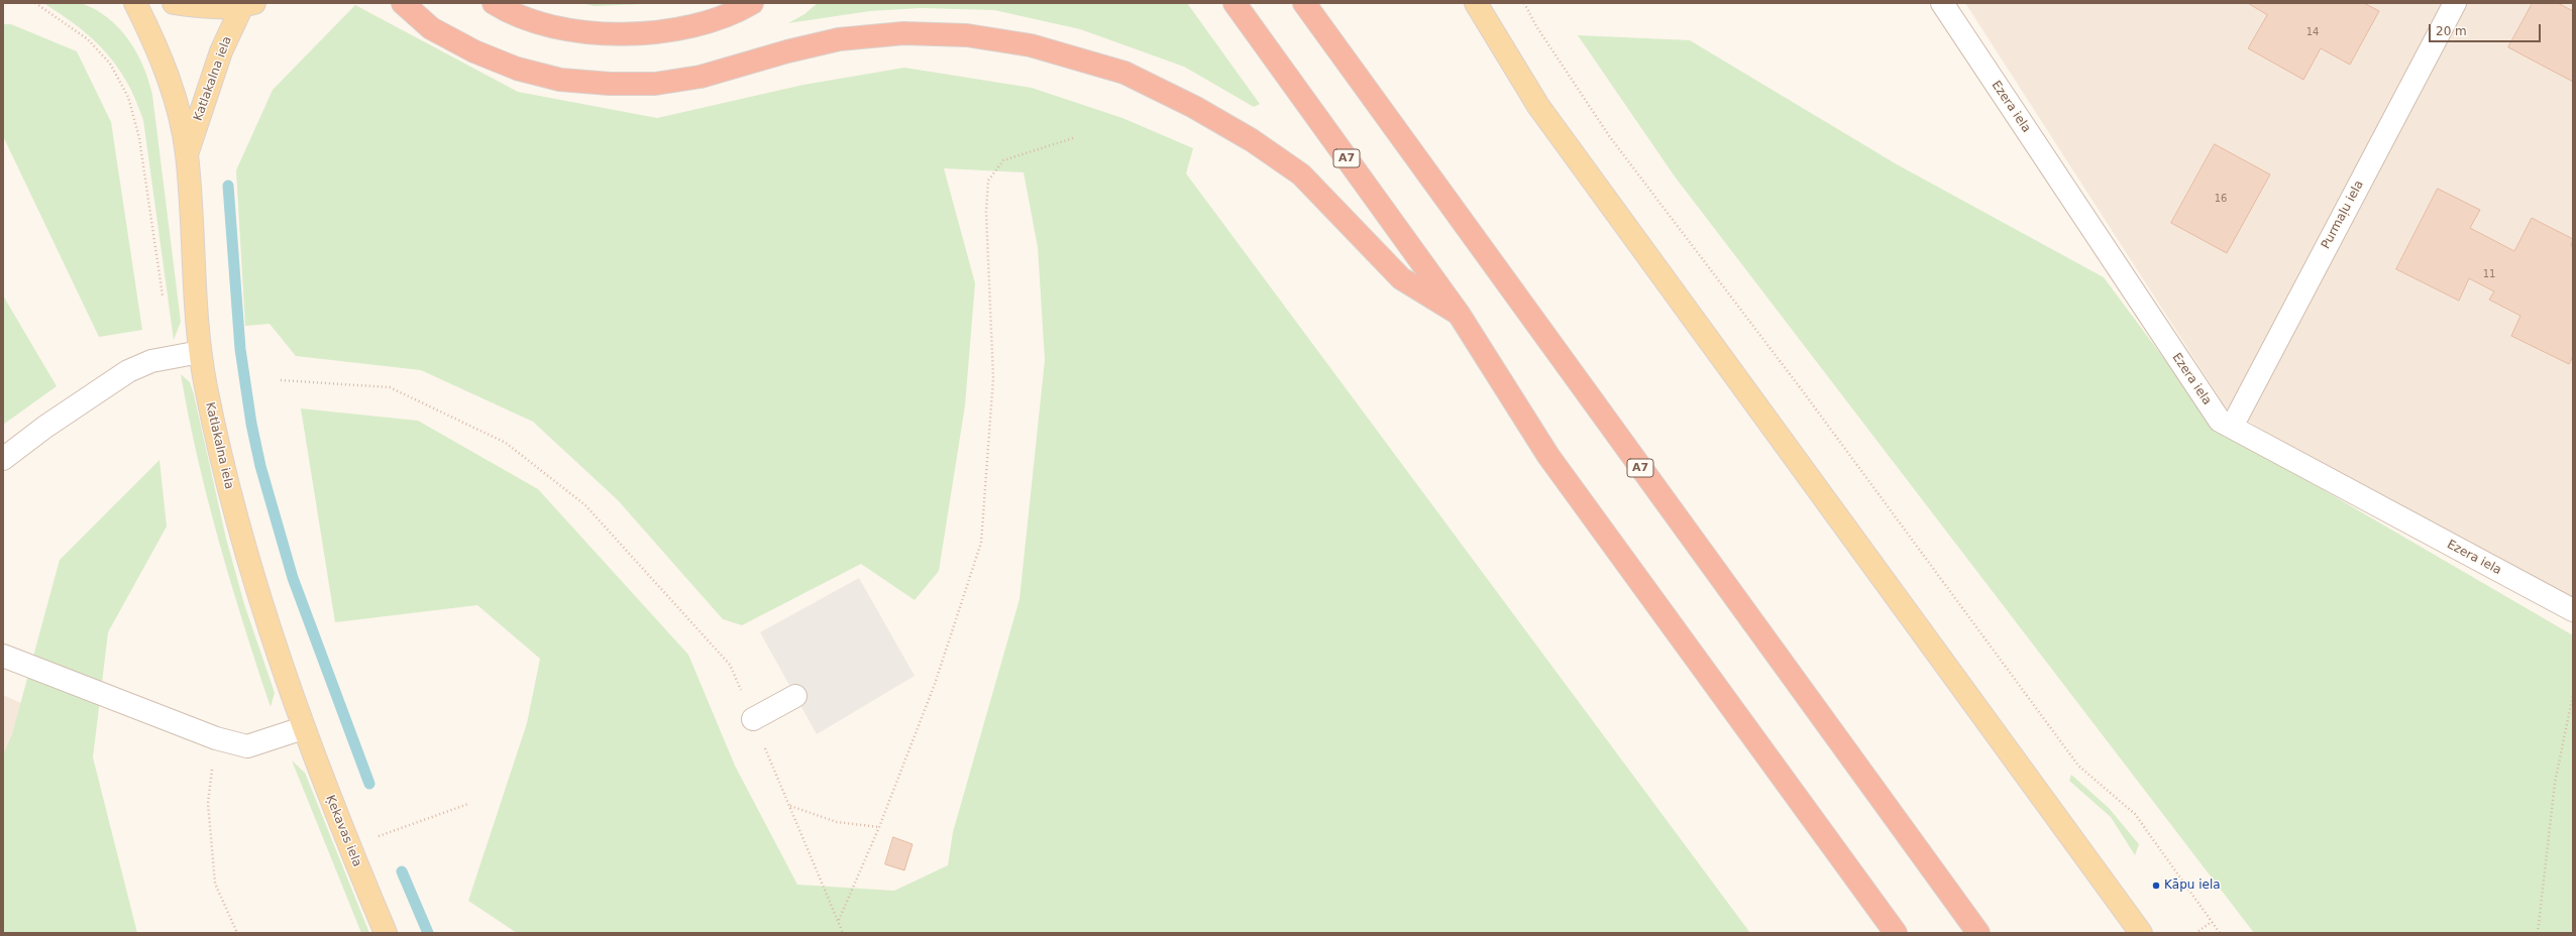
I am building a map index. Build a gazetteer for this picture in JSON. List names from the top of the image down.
{
  "streets": {
    "highway": ["A7"],
    "main road": ["Katlakalna iela", "Ķekavas iela"],
    "street": ["Ezera iela", "Purmaļu iela"]
  },
  "crossings": [
    ["Katlakalna iela", "Ķekavas iela"],
    ["Ezera iela", "Purmaļu iela"]
  ],
  "places": ["Kāpu iela"],
  "house_numbers": ["14", "16", "11"],
  "scale_bar": "20 m"
}
